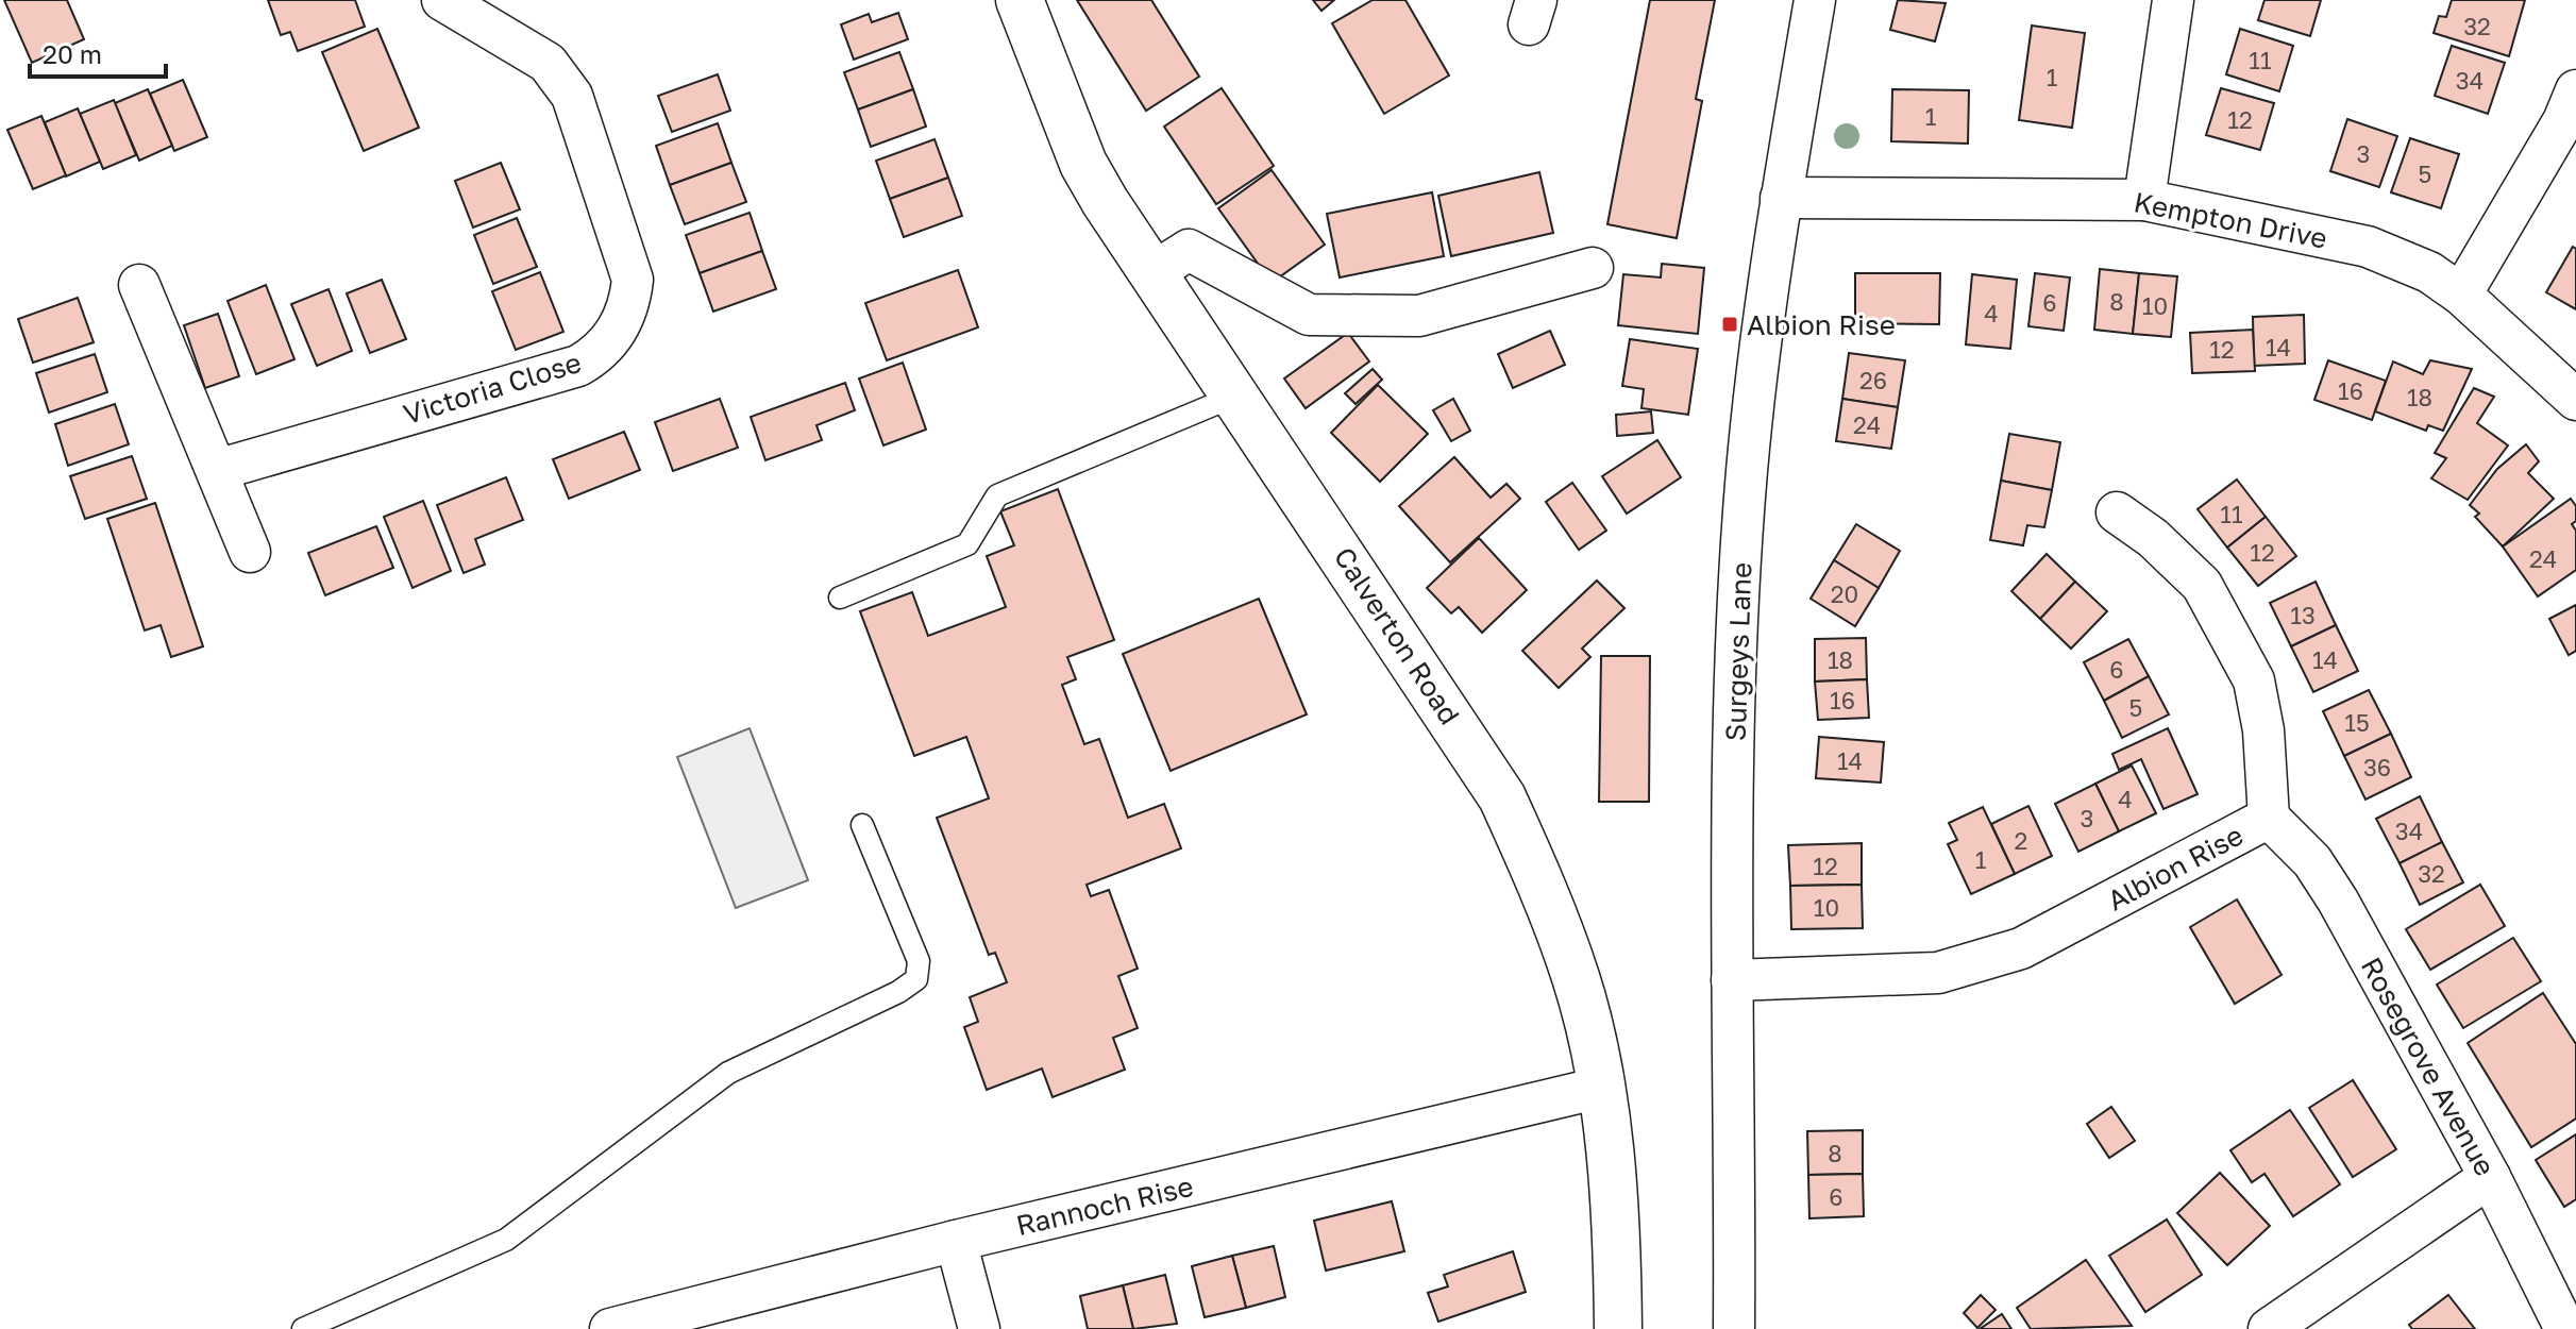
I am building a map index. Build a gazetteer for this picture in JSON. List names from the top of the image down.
{
  "streets": {
    "street": [
      "Kempton Drive",
      "Victoria Close",
      "Calverton Road",
      "Surgeys Lane",
      "Albion Rise",
      "Rosegrove Avenue",
      "Rannoch Rise"
    ]
  },
  "crossings": [
    ["Kempton Drive", "Surgeys Lane"],
    ["Calverton Road", "Rannoch Rise"],
    ["Surgeys Lane", "Albion Rise"],
    ["Albion Rise", "Rosegrove Avenue"]
  ],
  "places": {
    "transit": ["Albion Rise"]
  },
  "house_numbers": [
    "32",
    "11",
    "1",
    "34",
    "1",
    "12",
    "3",
    "5",
    "8",
    "6",
    "10",
    "4",
    "14",
    "12",
    "26",
    "16",
    "18",
    "24",
    "11",
    "12",
    "24",
    "20",
    "13",
    "18",
    "14",
    "6",
    "16",
    "5",
    "15",
    "14",
    "36",
    "4",
    "3",
    "34",
    "2",
    "1",
    "12",
    "32",
    "10",
    "8",
    "6"
  ],
  "scale_bar": "20 m"
}
